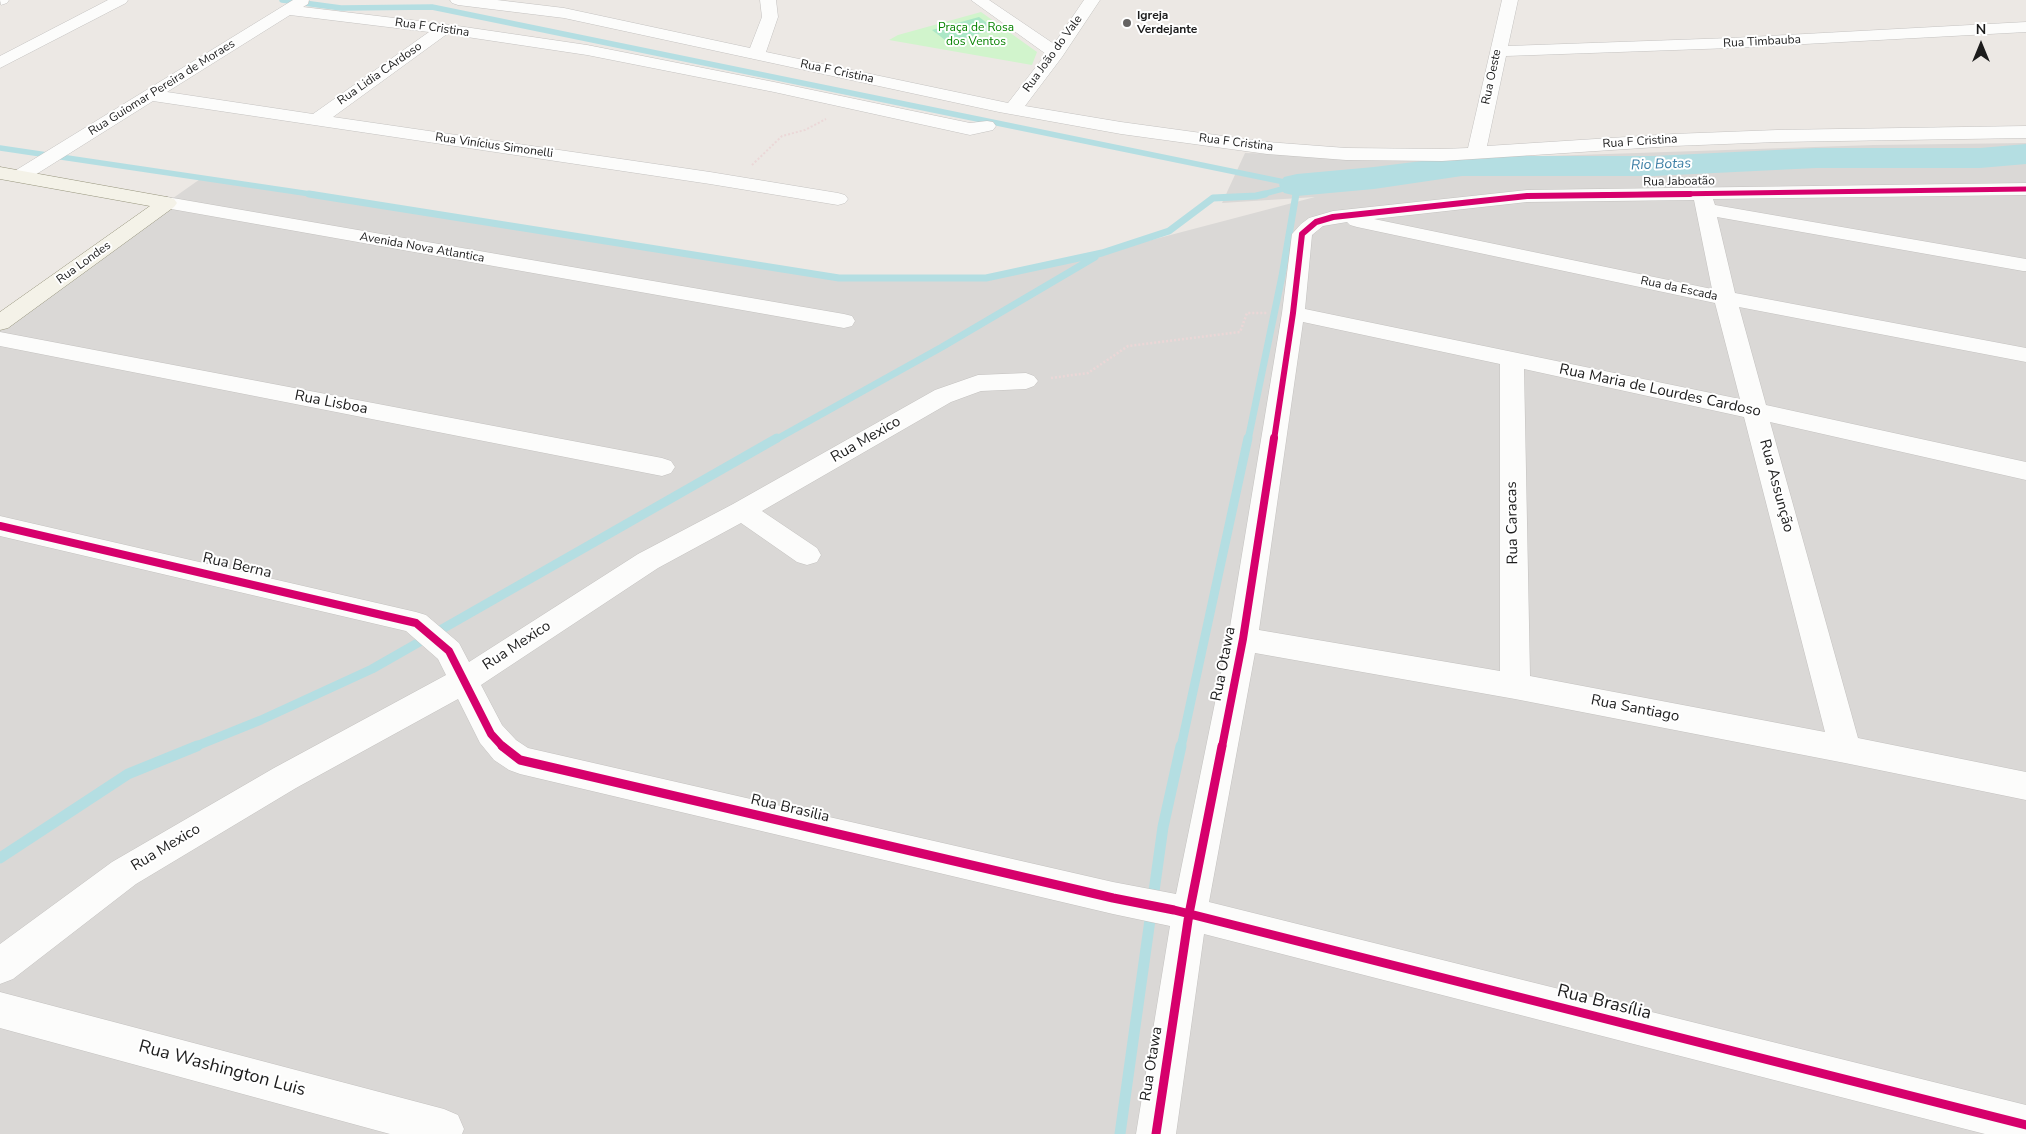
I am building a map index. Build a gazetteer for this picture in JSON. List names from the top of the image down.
{
  "streets": {
    "street": [
      "Rua F Cristina",
      "Rua Timbauba",
      "Rua João do Vale",
      "Rua Lidia CArdoso",
      "Rua Oeste",
      "Rua Guiomar Pereira de Moraes",
      "Rua Vinícius Simonelli",
      "Rua Jaboatão",
      "Avenida Nova Atlantica",
      "Rua Londes",
      "Rua da Escada",
      "Rua Maria de Lourdes Cardoso",
      "Rua Lisboa",
      "Rua Mexico",
      "Rua Assunção",
      "Rua Caracas",
      "Rua Berna",
      "Rua Otawa",
      "Rua Santiago",
      "Rua Brasilia",
      "Rua Brasília",
      "Rua Washington Luis"
    ]
  },
  "crossings": [
    ["Rua F Cristina", "Rua João do Vale"],
    ["Rua F Cristina", "Rua Lidia CArdoso"],
    ["Rua F Cristina", "Rua Oeste"],
    ["Rua F Cristina", "Rua Guiomar Pereira de Moraes"],
    ["Rua Timbauba", "Rua Oeste"],
    ["Rua Lidia CArdoso", "Rua Vinícius Simonelli"],
    ["Rua Guiomar Pereira de Moraes", "Rua Vinícius Simonelli"],
    ["Rua Guiomar Pereira de Moraes", "Avenida Nova Atlantica"],
    ["Rua Jaboatão", "Rua da Escada"],
    ["Rua Jaboatão", "Rua Assunção"],
    ["Rua Jaboatão", "Rua Otawa"],
    ["Avenida Nova Atlantica", "Rua Londes"],
    ["Rua da Escada", "Rua Assunção"],
    ["Rua da Escada", "Rua Otawa"],
    ["Rua Maria de Lourdes Cardoso", "Rua Assunção"],
    ["Rua Maria de Lourdes Cardoso", "Rua Caracas"],
    ["Rua Maria de Lourdes Cardoso", "Rua Otawa"],
    ["Rua Mexico", "Rua Berna"],
    ["Rua Mexico", "Rua Brasilia"],
    ["Rua Assunção", "Rua Santiago"],
    ["Rua Caracas", "Rua Santiago"],
    ["Rua Berna", "Rua Brasilia"],
    ["Rua Otawa", "Rua Santiago"],
    ["Rua Otawa", "Rua Brasilia"],
    ["Rua Otawa", "Rua Brasília"],
    ["Rua Brasilia", "Rua Brasília"]
  ],
  "water": ["Rio Botas"],
  "parks": ["Praça de Rosa dos Ventos"],
  "places": ["Igreja Verdejante"],
  "north": "top"
}
